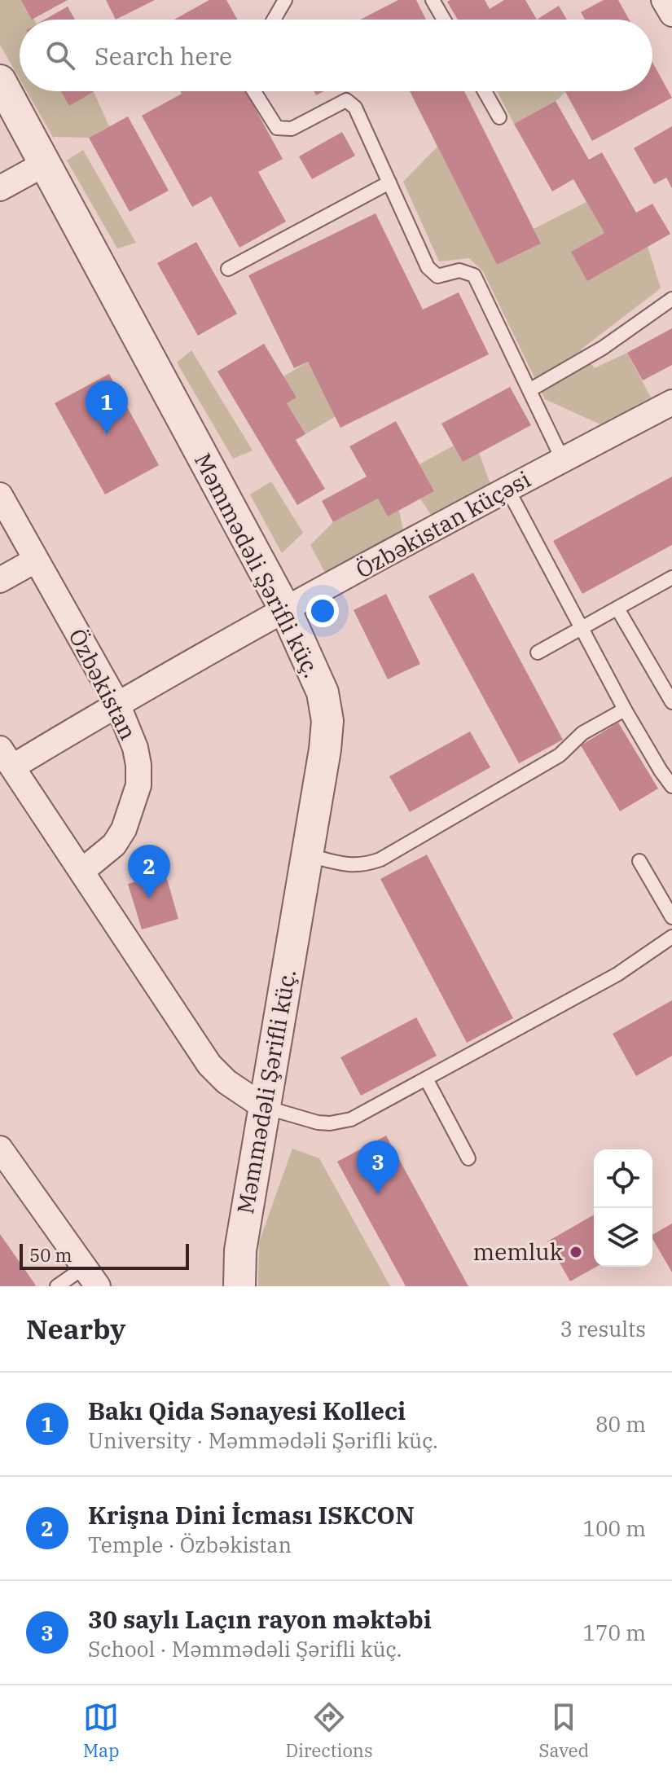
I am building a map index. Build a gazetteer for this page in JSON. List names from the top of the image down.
{
  "streets": {
    "street": ["Özbəkistan küçəsi", "Məmmədəli Şərifli küç.", "Özbəkistan"]
  },
  "crossings": [
    ["Özbəkistan küçəsi", "Məmmədəli Şərifli küç."],
    ["Özbəkistan küçəsi", "Özbəkistan"]
  ],
  "places": ["memluk"],
  "scale_bar": "50 m",
  "page": {
    "search": "Search here",
    "pins": ["1", "2", "3"],
    "scale": "50 m",
    "heading": ["Nearby", "3 results"],
    "list": [
      {
        "mark": "1",
        "name": "Bakı Qida Sənayesi Kolleci",
        "note": "University · Məmmədəli Şərifli küç.",
        "value": "80 m"
      },
      {
        "mark": "2",
        "name": "Krişna Dini İcması ISKCON",
        "note": "Temple · Özbəkistan",
        "value": "100 m"
      },
      {
        "mark": "3",
        "name": "30 saylı Laçın rayon məktəbi",
        "note": "School · Məmmədəli Şərifli küç.",
        "value": "170 m"
      }
    ],
    "nav": ["Map", "Directions", "Saved"]
  }
}
